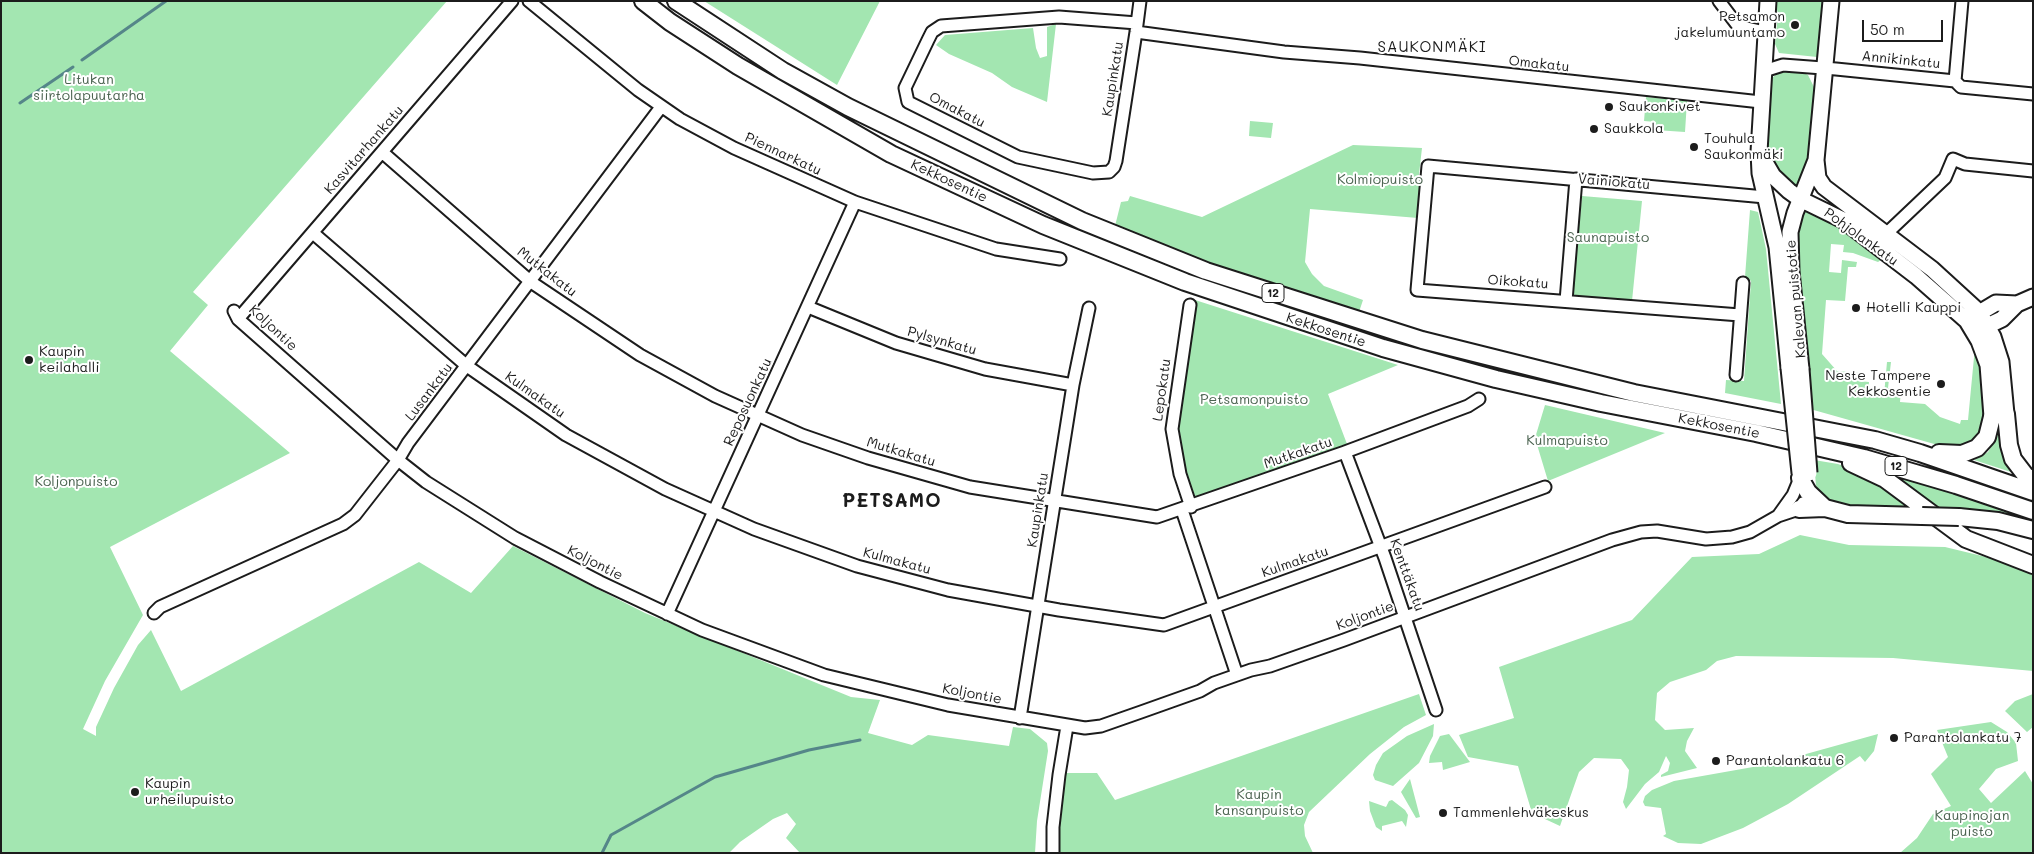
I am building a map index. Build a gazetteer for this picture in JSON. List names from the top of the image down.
{
  "streets": {
    "highway": ["Kekkosentie", "12"],
    "main road": ["Vainiokatu", "Pohjolankatu", "Kalevan puistotie"],
    "street": [
      "Annikinkatu",
      "Omakatu",
      "Kaupinkatu",
      "Kasvitarhankatu",
      "Piennarkatu",
      "Mutkakatu",
      "Oikokatu",
      "Koljontie",
      "Pylsynkatu",
      "Lepokatu",
      "Lusankatu",
      "Kulmakatu",
      "Reposuonkatu",
      "Kenttäkatu"
    ]
  },
  "crossings": [
    ["Annikinkatu", "Kalevan puistotie"],
    ["Omakatu", "Kaupinkatu"],
    ["Omakatu", "Kalevan puistotie"],
    ["Kaupinkatu", "Mutkakatu"],
    ["Kaupinkatu", "Koljontie"],
    ["Kaupinkatu", "Pylsynkatu"],
    ["Kaupinkatu", "Kulmakatu"],
    ["Kasvitarhankatu", "Mutkakatu"],
    ["Kasvitarhankatu", "Koljontie"],
    ["Kasvitarhankatu", "Kulmakatu"],
    ["Piennarkatu", "Lusankatu"],
    ["Piennarkatu", "Reposuonkatu"],
    ["Vainiokatu", "Pohjolankatu"],
    ["Vainiokatu", "Oikokatu"],
    ["Vainiokatu", "Kalevan puistotie"],
    ["Pohjolankatu", "Kalevan puistotie"],
    ["Mutkakatu", "Lepokatu"],
    ["Mutkakatu", "Lusankatu"],
    ["Mutkakatu", "Reposuonkatu"],
    ["Mutkakatu", "Kenttäkatu"],
    ["Koljontie", "Lepokatu"],
    ["Koljontie", "Lusankatu"],
    ["Koljontie", "Reposuonkatu"],
    ["Koljontie", "Kenttäkatu"],
    ["Pylsynkatu", "Reposuonkatu"],
    ["Lepokatu", "Kulmakatu"],
    ["Lusankatu", "Kulmakatu"],
    ["Kulmakatu", "Reposuonkatu"],
    ["Kulmakatu", "Kenttäkatu"]
  ],
  "districts": ["SAUKONMÄKI", "PETSAMO"],
  "parks": [
    "Litukan siirtolapuutarha",
    "Kolmiopuisto",
    "Saunapuisto",
    "Petsamonpuisto",
    "Kulmapuisto",
    "Koljonpuisto",
    "Kaupin kansanpuisto",
    "Kaupinojan puisto"
  ],
  "places": [
    "Petsamon jakelumuuntamo",
    "Saukonkivet",
    "Saukkola",
    "Touhula Saukonmäki",
    "Hotelli Kauppi",
    "Kaupin keilahalli",
    "Neste Tampere Kekkosentie",
    "Parantolankatu 7",
    "Parantolankatu 6",
    "Kaupin urheilupuisto",
    "Tammenlehväkeskus"
  ],
  "scale_bar": "50 m"
}
